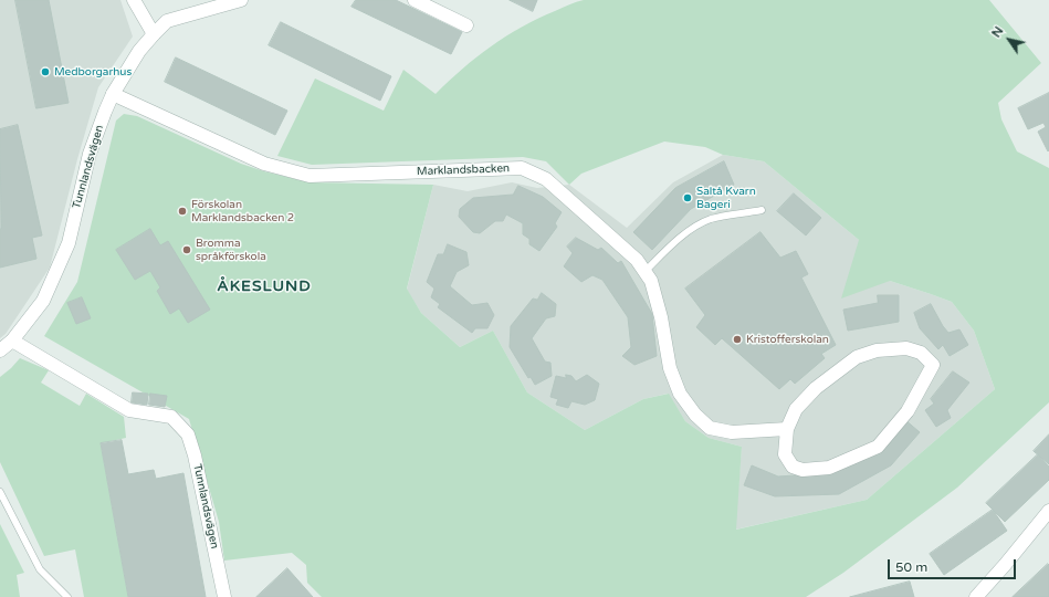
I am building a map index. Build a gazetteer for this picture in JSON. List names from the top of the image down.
{
  "streets": {
    "street": ["Tunnlandsvägen", "Marklandsbacken"]
  },
  "crossings": [
    ["Tunnlandsvägen", "Marklandsbacken"]
  ],
  "districts": ["ÅKESLUND"],
  "places": [
    "Medborgarhus",
    "Saltå Kvarn Bageri",
    "Förskolan Marklandsbacken 2",
    "Bromma språkförskola",
    "Kristofferskolan"
  ],
  "scale_bar": "50 m",
  "north": "top left"
}
